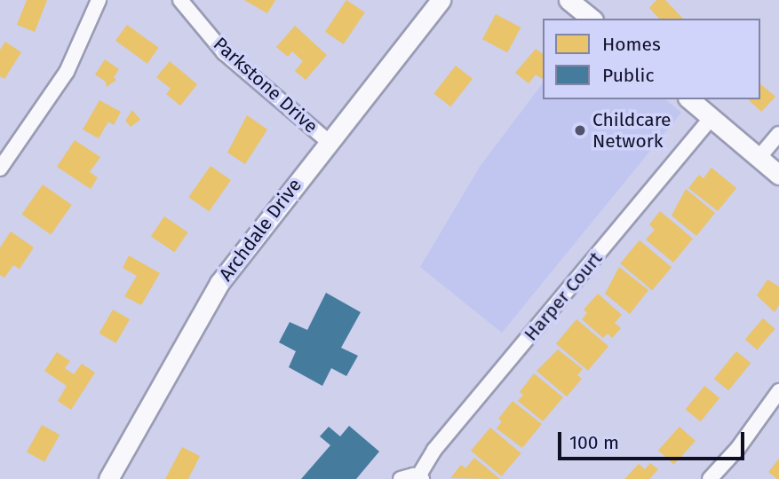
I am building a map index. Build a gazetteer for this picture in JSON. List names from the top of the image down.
{
  "streets": {
    "street": ["Parkstone Drive", "Archdale Drive", "Harper Court"]
  },
  "crossings": [
    ["Parkstone Drive", "Archdale Drive"]
  ],
  "places": ["Childcare Network"],
  "legend": ["Homes", "Public"],
  "scale_bar": "100 m"
}
